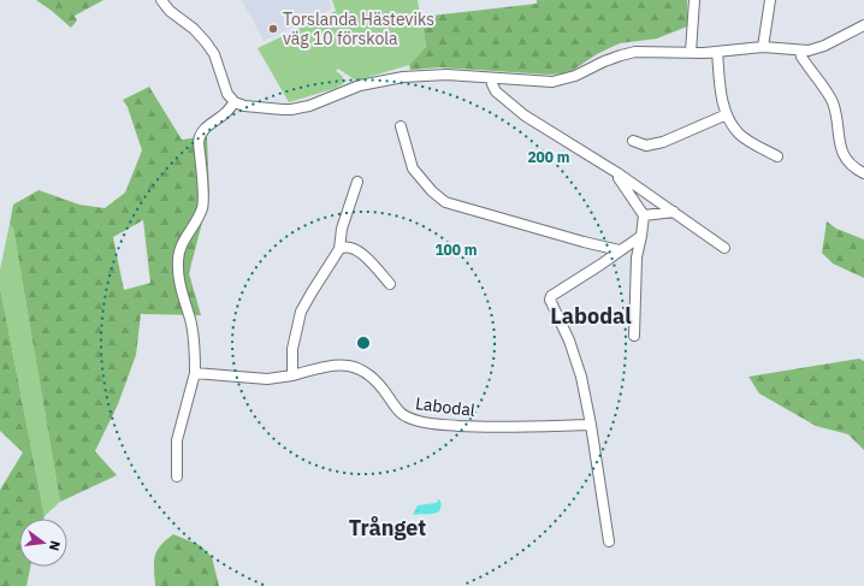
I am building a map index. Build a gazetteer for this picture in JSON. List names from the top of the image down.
{
  "streets": {
    "street": ["Labodal"]
  },
  "districts": ["Labodal", "Trånget"],
  "places": ["Torslanda Hästeviks väg 10 förskola"],
  "north": "right",
  "rings": ["200 m", "100 m"]
}
